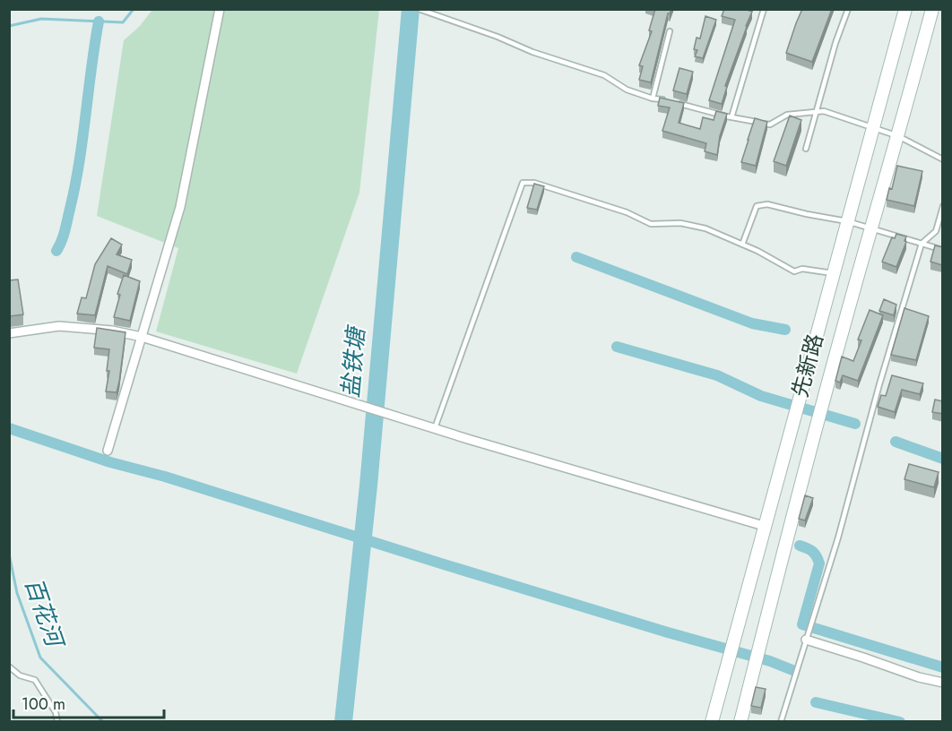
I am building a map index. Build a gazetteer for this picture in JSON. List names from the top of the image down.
{
  "streets": {
    "main road": ["先新路"]
  },
  "water": ["盐铁塘", "百花河"],
  "scale_bar": "100 m"
}
